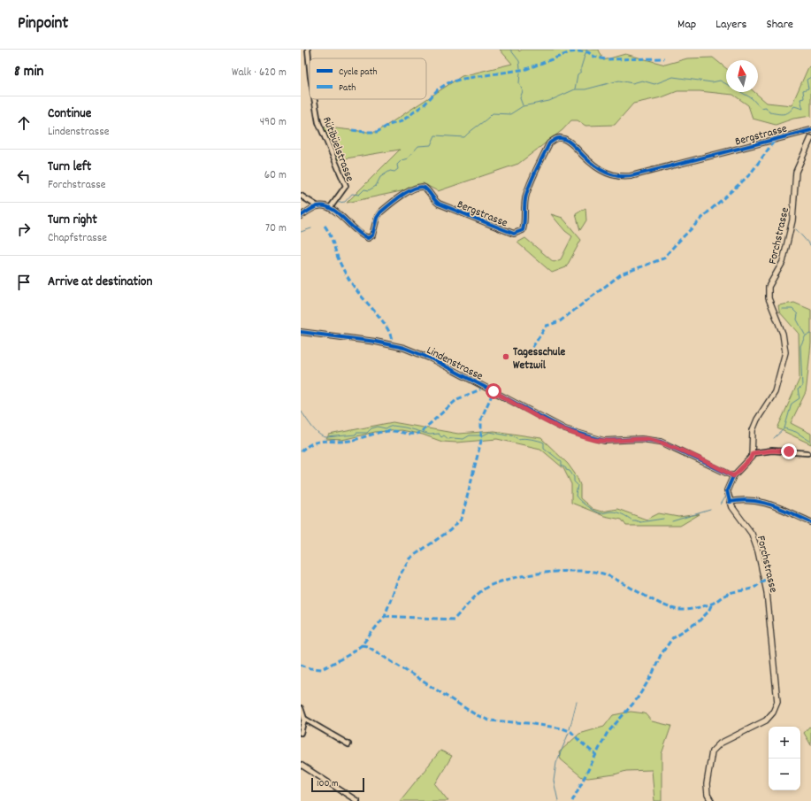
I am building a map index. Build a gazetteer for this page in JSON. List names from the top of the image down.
{
  "streets": {
    "main road": ["Forchstrasse"],
    "street": ["Bergstrasse", "Rütibüelstrasse", "Lindenstrasse"]
  },
  "crossings": [
    ["Bergstrasse", "Rütibüelstrasse"]
  ],
  "places": ["Tagesschule Wetzwil"],
  "legend": ["Cycle path", "Path"],
  "scale_bar": "100 m",
  "north": "top",
  "page": {
    "header": "Pinpoint",
    "nav": ["Map", "Layers", "Share"],
    "heading": ["8 min", "Walk · 620 m"],
    "list": [
      ["Continue", "Lindenstrasse", "490 m"],
      ["Turn left", "Forchstrasse", "60 m"],
      ["Turn right", "Chapfstrasse", "70 m"],
      "Arrive at destination"
    ],
    "map_buttons": ["+", "−"],
    "scale": "100 m"
  }
}
